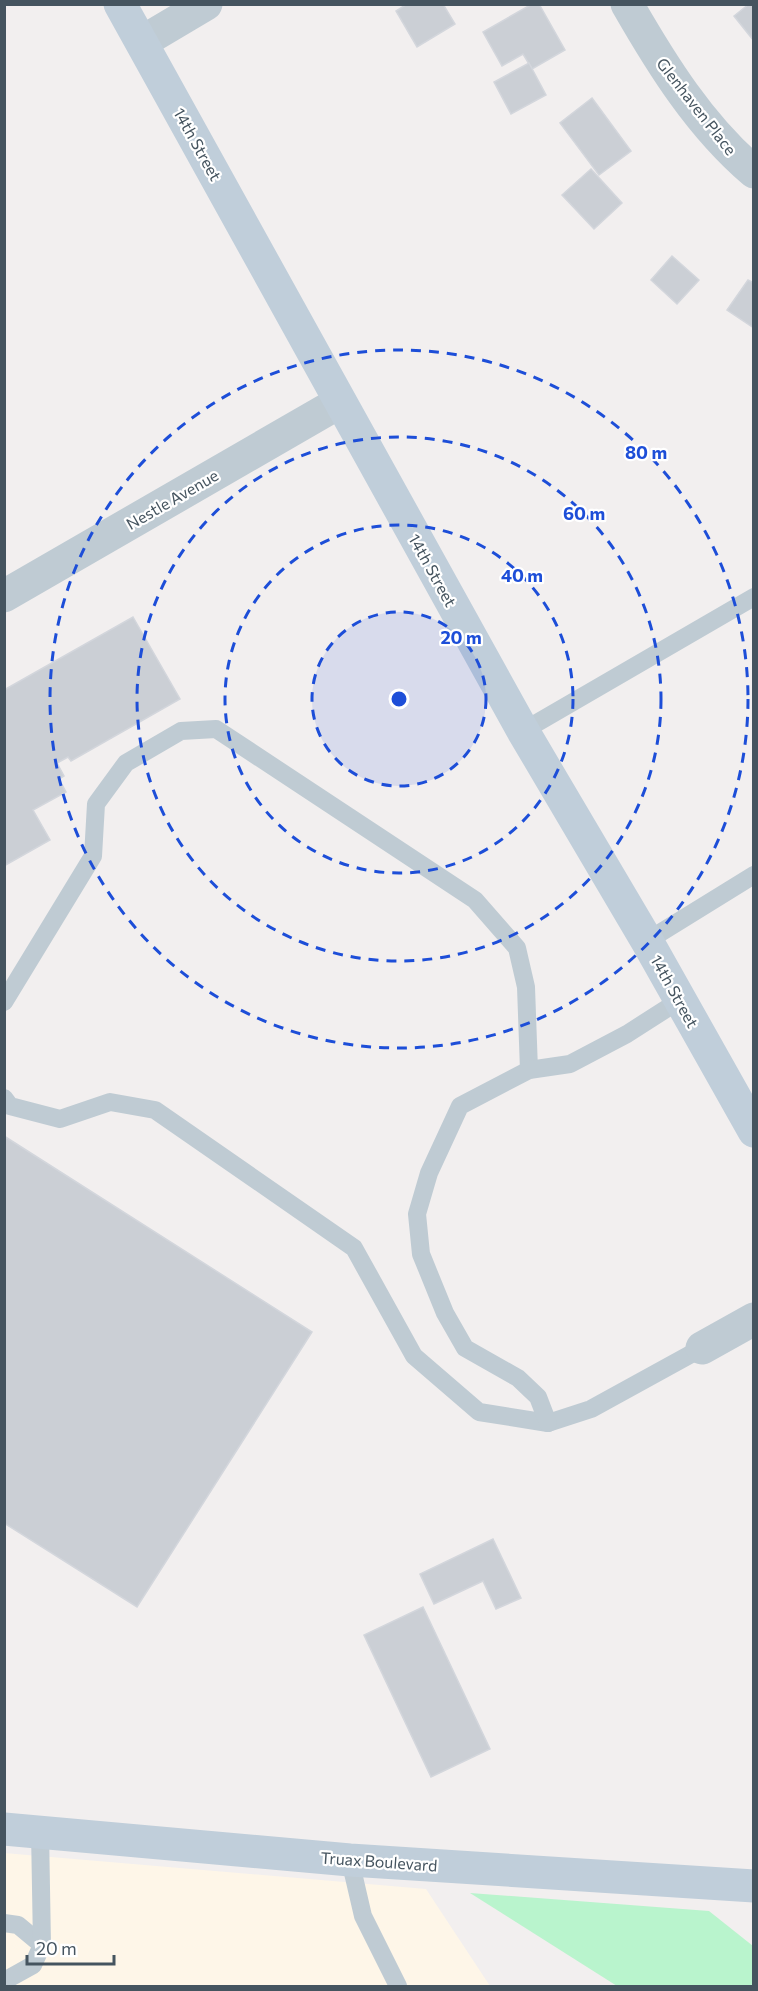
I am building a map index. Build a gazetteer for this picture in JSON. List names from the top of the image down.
{
  "streets": {
    "street": [
      "Glenhaven Place",
      "14th Street",
      "Nestle Avenue",
      "Truax Boulevard"
    ]
  },
  "crossings": [
    ["14th Street", "Nestle Avenue"]
  ],
  "scale_bar": "20 m",
  "rings": [
    "80 m",
    "60 m",
    "40 m",
    "20 m"
  ]
}
